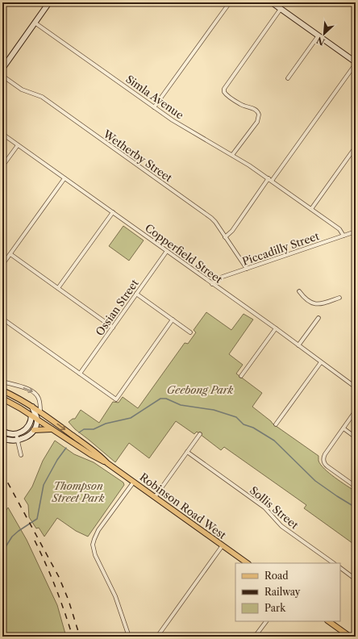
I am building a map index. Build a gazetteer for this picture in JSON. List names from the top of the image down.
{
  "streets": {
    "main road": ["Robinson Road West"],
    "street": [
      "Simla Avenue",
      "Wetherby Street",
      "Piccadilly Street",
      "Copperfield Street",
      "Ossian Street",
      "Sollis Street"
    ]
  },
  "crossings": [
    ["Simla Avenue", "Piccadilly Street"],
    ["Wetherby Street", "Piccadilly Street"],
    ["Piccadilly Street", "Copperfield Street"],
    ["Copperfield Street", "Ossian Street"]
  ],
  "parks": ["Geebong Park", "Thompson Street Park"],
  "legend": ["Road", "Railway", "Park"],
  "north": "bottom left"
}
